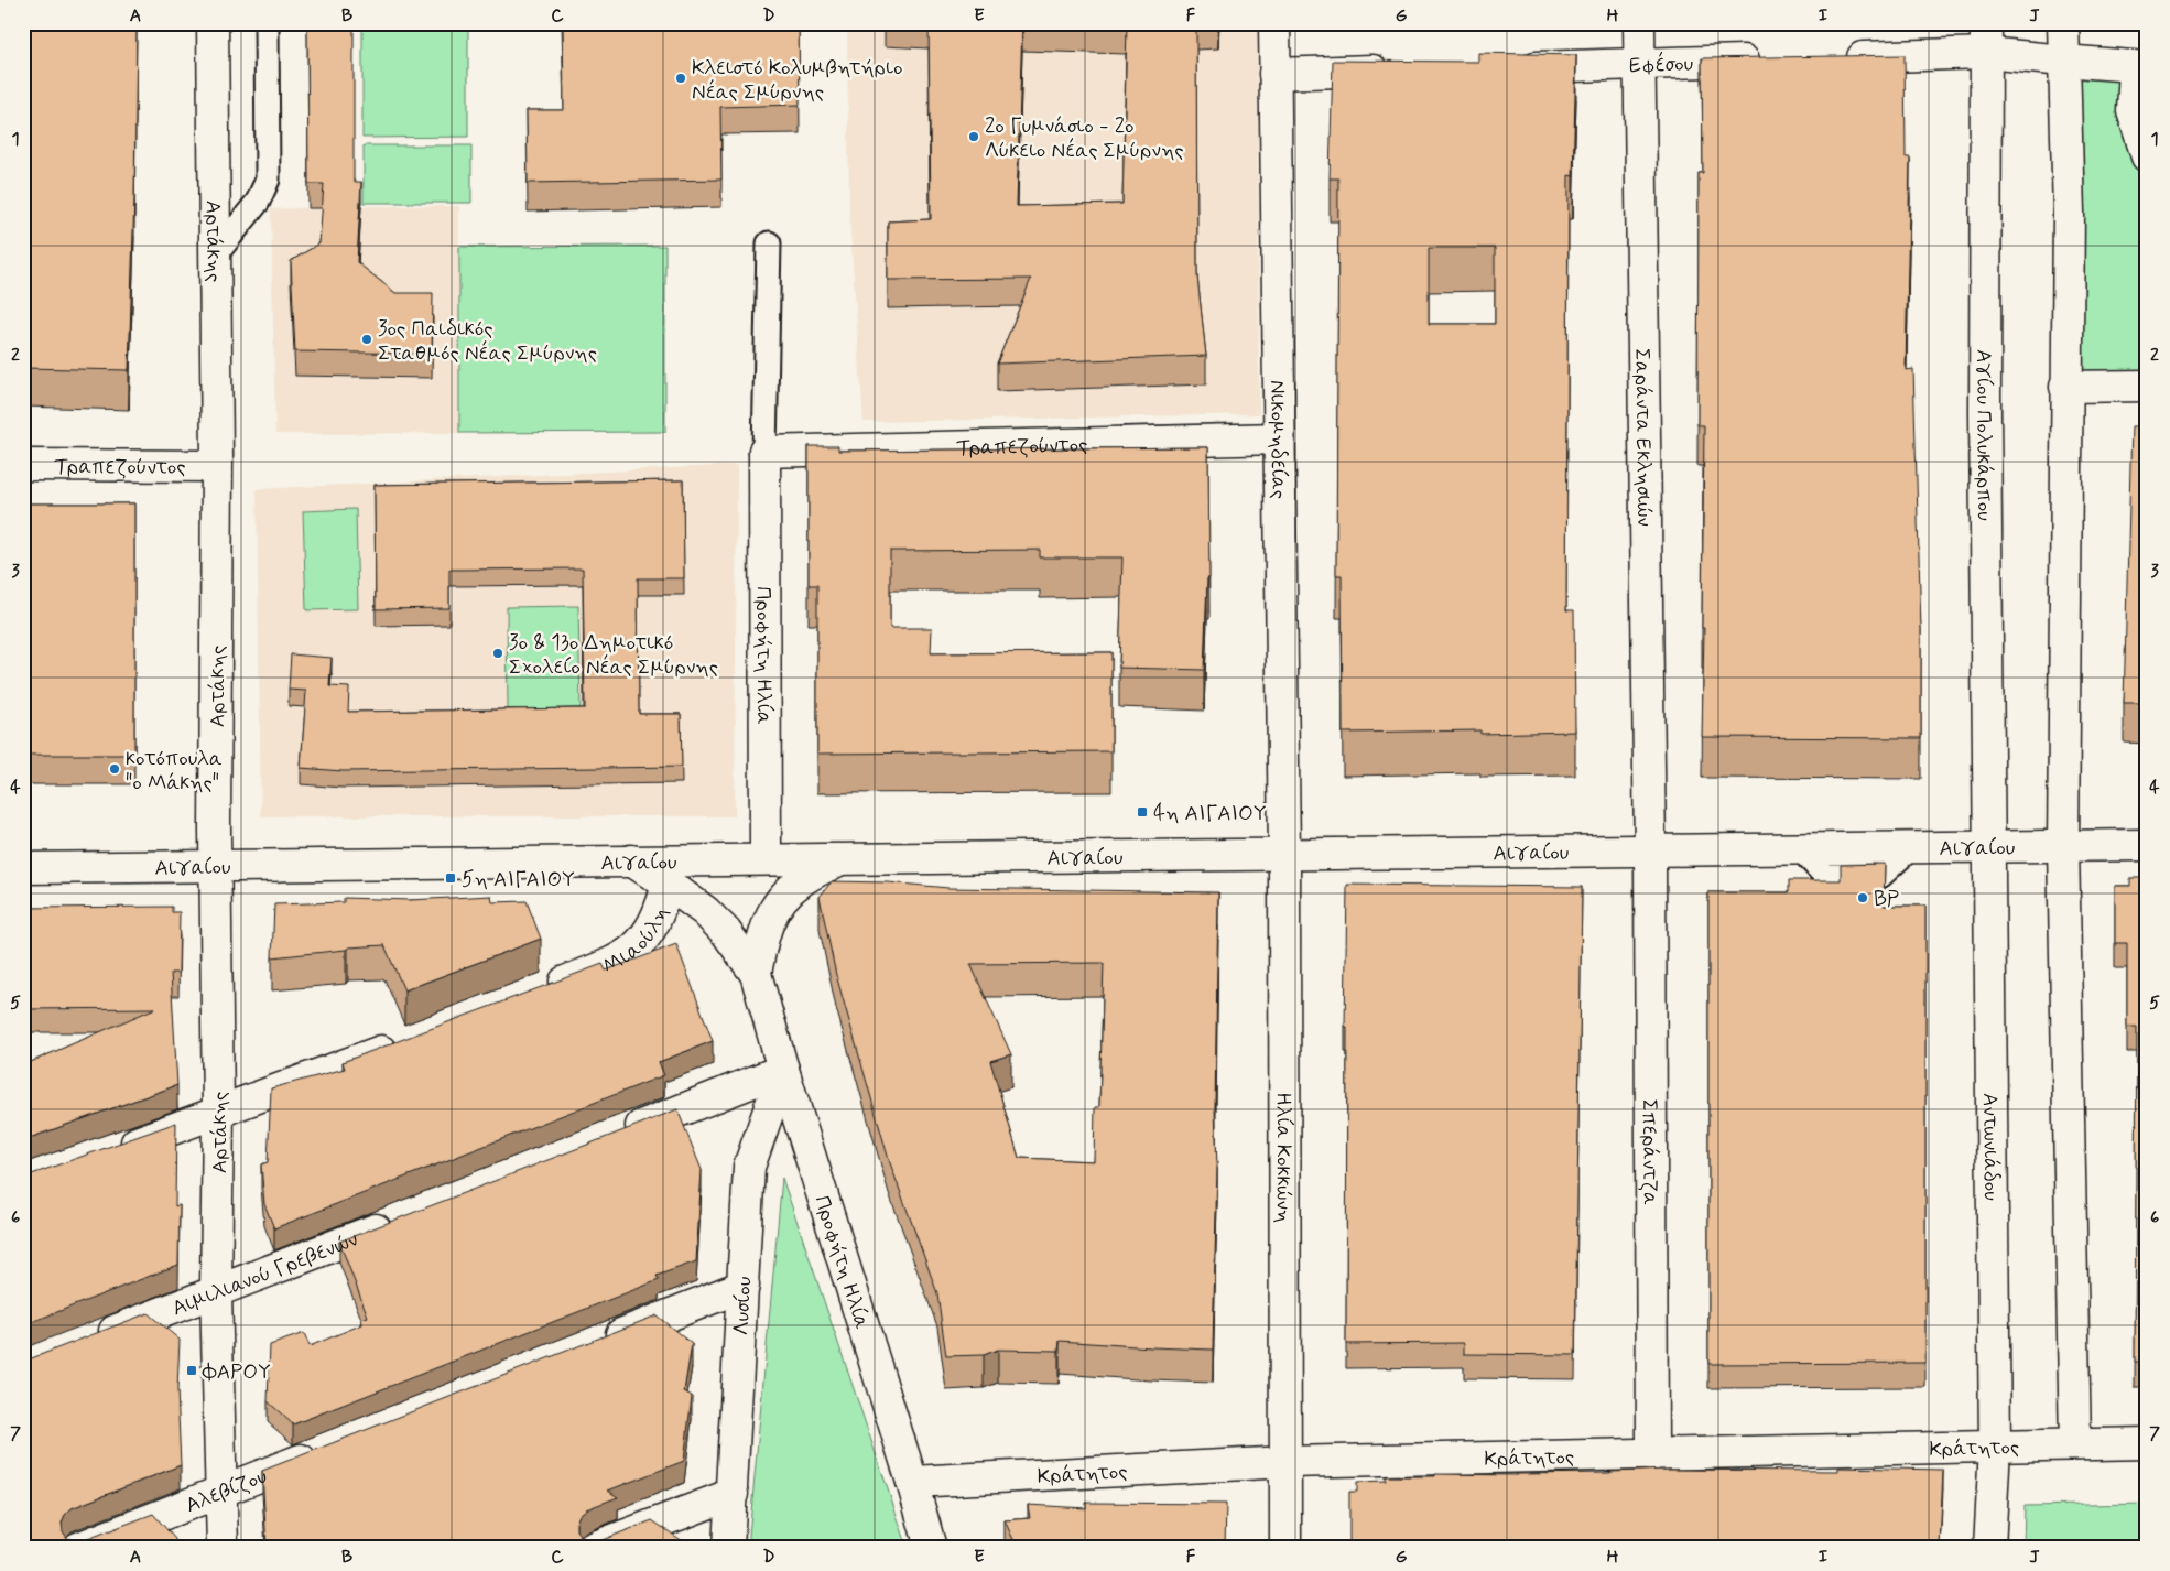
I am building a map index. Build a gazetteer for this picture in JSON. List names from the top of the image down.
{
  "streets": {
    "street": [
      "Εφέσου",
      "Αρτάκης",
      "Αγίου Πολυκάρπου",
      "Σαράντα Εκλησιών",
      "Νικομηδείας",
      "Τραπεζούντος",
      "Προφήτη Ηλία",
      "Αιγαίου",
      "Μιαούλη",
      "Αντωνιάδου",
      "Σπεράντζα",
      "Ηλία Κοκκώνη",
      "Αιμιλιανού Γρεβενών",
      "Λυσίου",
      "Κράτητος",
      "Αλεβίζου"
    ]
  },
  "crossings": [
    ["Εφέσου", "Σαράντα Εκλησιών"],
    ["Αρτάκης", "Τραπεζούντος"],
    ["Αρτάκης", "Αιγαίου"],
    ["Αρτάκης", "Αιμιλιανού Γρεβενών"],
    ["Αρτάκης", "Αλεβίζου"],
    ["Αγίου Πολυκάρπου", "Αιγαίου"],
    ["Αγίου Πολυκάρπου", "Αντωνιάδου"],
    ["Σαράντα Εκλησιών", "Αιγαίου"],
    ["Σαράντα Εκλησιών", "Σπεράντζα"],
    ["Νικομηδείας", "Τραπεζούντος"],
    ["Νικομηδείας", "Αιγαίου"],
    ["Νικομηδείας", "Ηλία Κοκκώνη"],
    ["Τραπεζούντος", "Προφήτη Ηλία"],
    ["Προφήτη Ηλία", "Αιγαίου"],
    ["Προφήτη Ηλία", "Μιαούλη"],
    ["Προφήτη Ηλία", "Λυσίου"],
    ["Προφήτη Ηλία", "Κράτητος"],
    ["Αιγαίου", "Αντωνιάδου"],
    ["Αιγαίου", "Σπεράντζα"],
    ["Αιγαίου", "Ηλία Κοκκώνη"],
    ["Αντωνιάδου", "Κράτητος"],
    ["Σπεράντζα", "Κράτητος"],
    ["Ηλία Κοκκώνη", "Κράτητος"]
  ],
  "places": {
    "other": [
      "Κλειστό Κολυμβητήριο Νέας Σμύρνης",
      "2ο Γυμνάσιο - 2ο Λύκειο Νέας Σμύρνης",
      "3ος Παιδικός Σταθμός Νέας Σμύρνης",
      "3ο & 13ο Δημοτικό Σχολείο Νέας Σμύρνης",
      "κοτόπουλα \"ο Μάκης\"",
      "BP"
    ],
    "transit": ["4η ΑΙΓΑΙΟΥ", "5η ΑΙΓΑΙΟΥ", "ΦΑΡΟΥ"]
  },
  "grid": {
    "columns": [
      "A",
      "B",
      "C",
      "D",
      "E",
      "F",
      "G",
      "H",
      "I",
      "J"
    ],
    "rows": [
      "1",
      "2",
      "3",
      "4",
      "5",
      "6",
      "7"
    ]
  }
}
